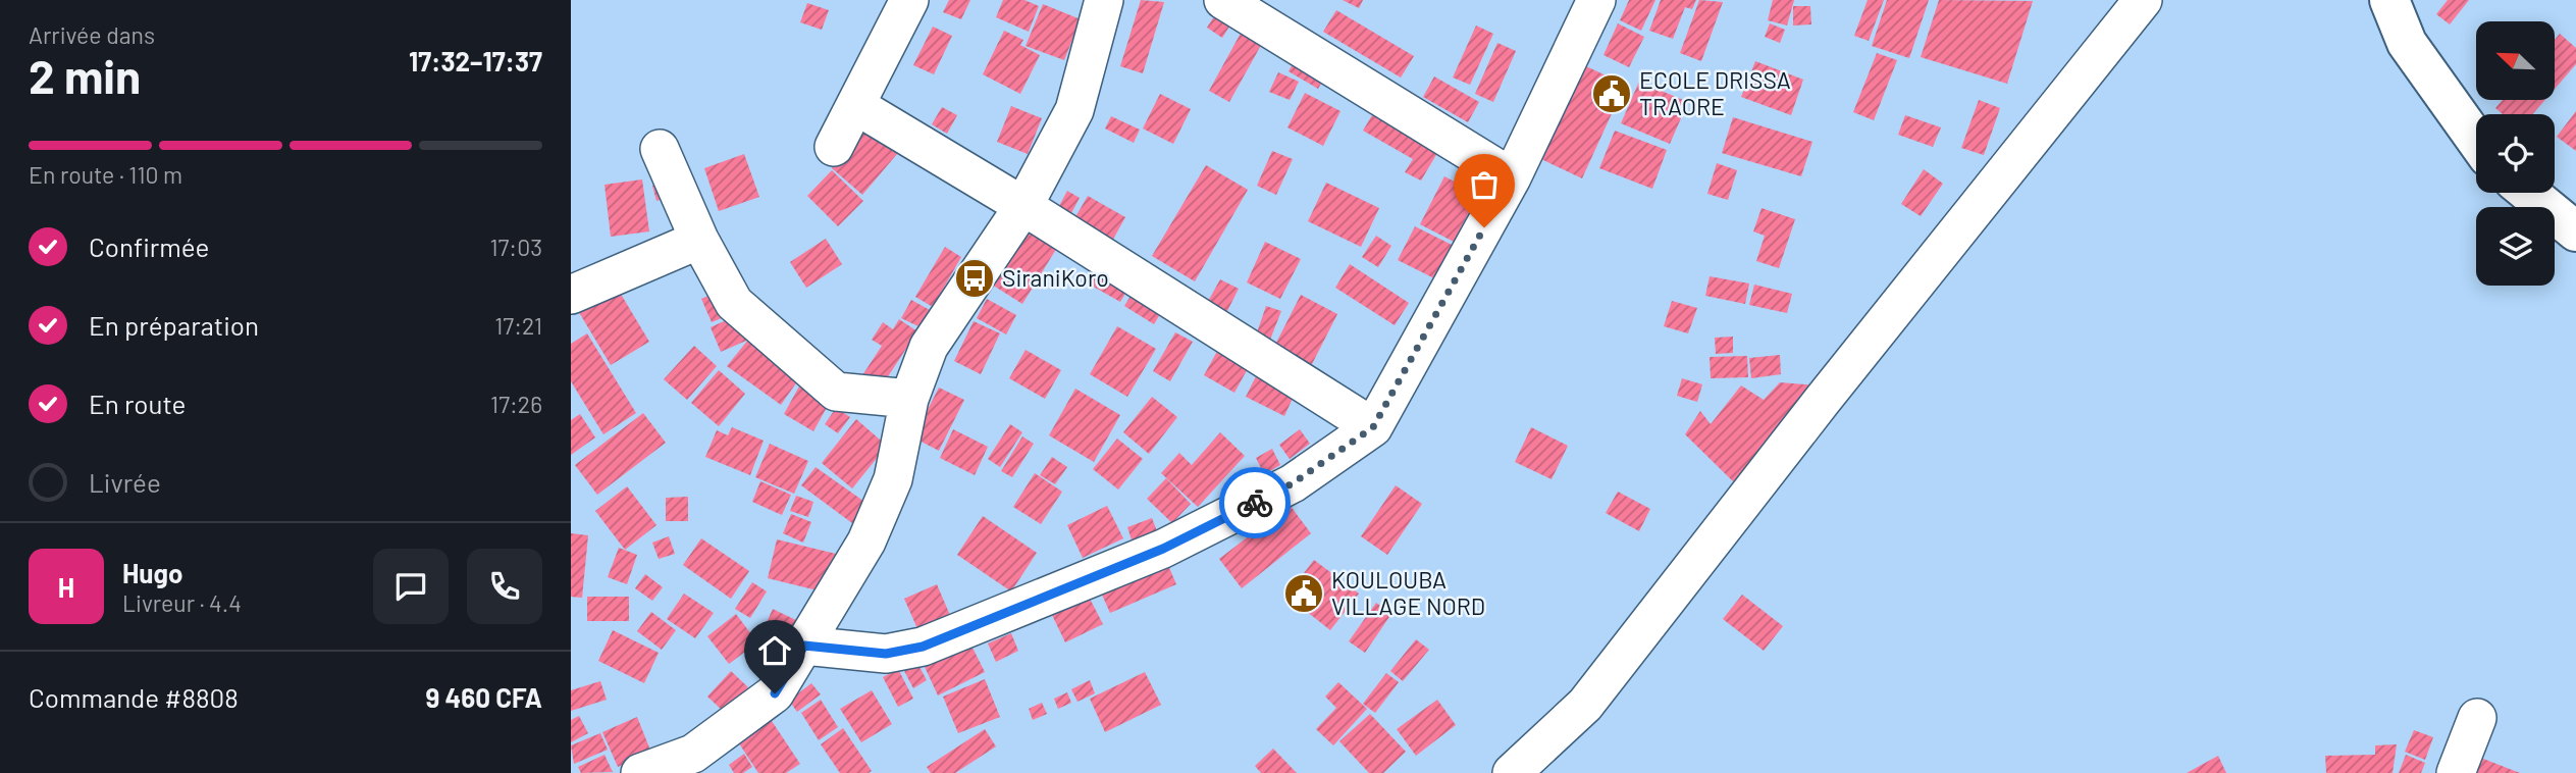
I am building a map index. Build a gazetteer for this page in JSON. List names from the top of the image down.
{
  "places": {
    "public building": ["ECOLE DRISSA TRAORE", "KOULOUBA VILLAGE NORD"],
    "bus stop": ["SiraniKoro"]
  },
  "north": "top left",
  "page": {
    "heading": ["2 min", "Arrivée dans", "17:32–17:37"],
    "panel": [
      "Hugo",
      "Livreur · 4.4",
      "Commande #8808",
      "9 460 CFA"
    ],
    "bar": "En route · 110 m",
    "list": [
      ["Confirmée", "17:03"],
      ["En préparation", "17:21"],
      ["En route", "17:26"],
      "Livrée"
    ],
    "round": "H"
  }
}
